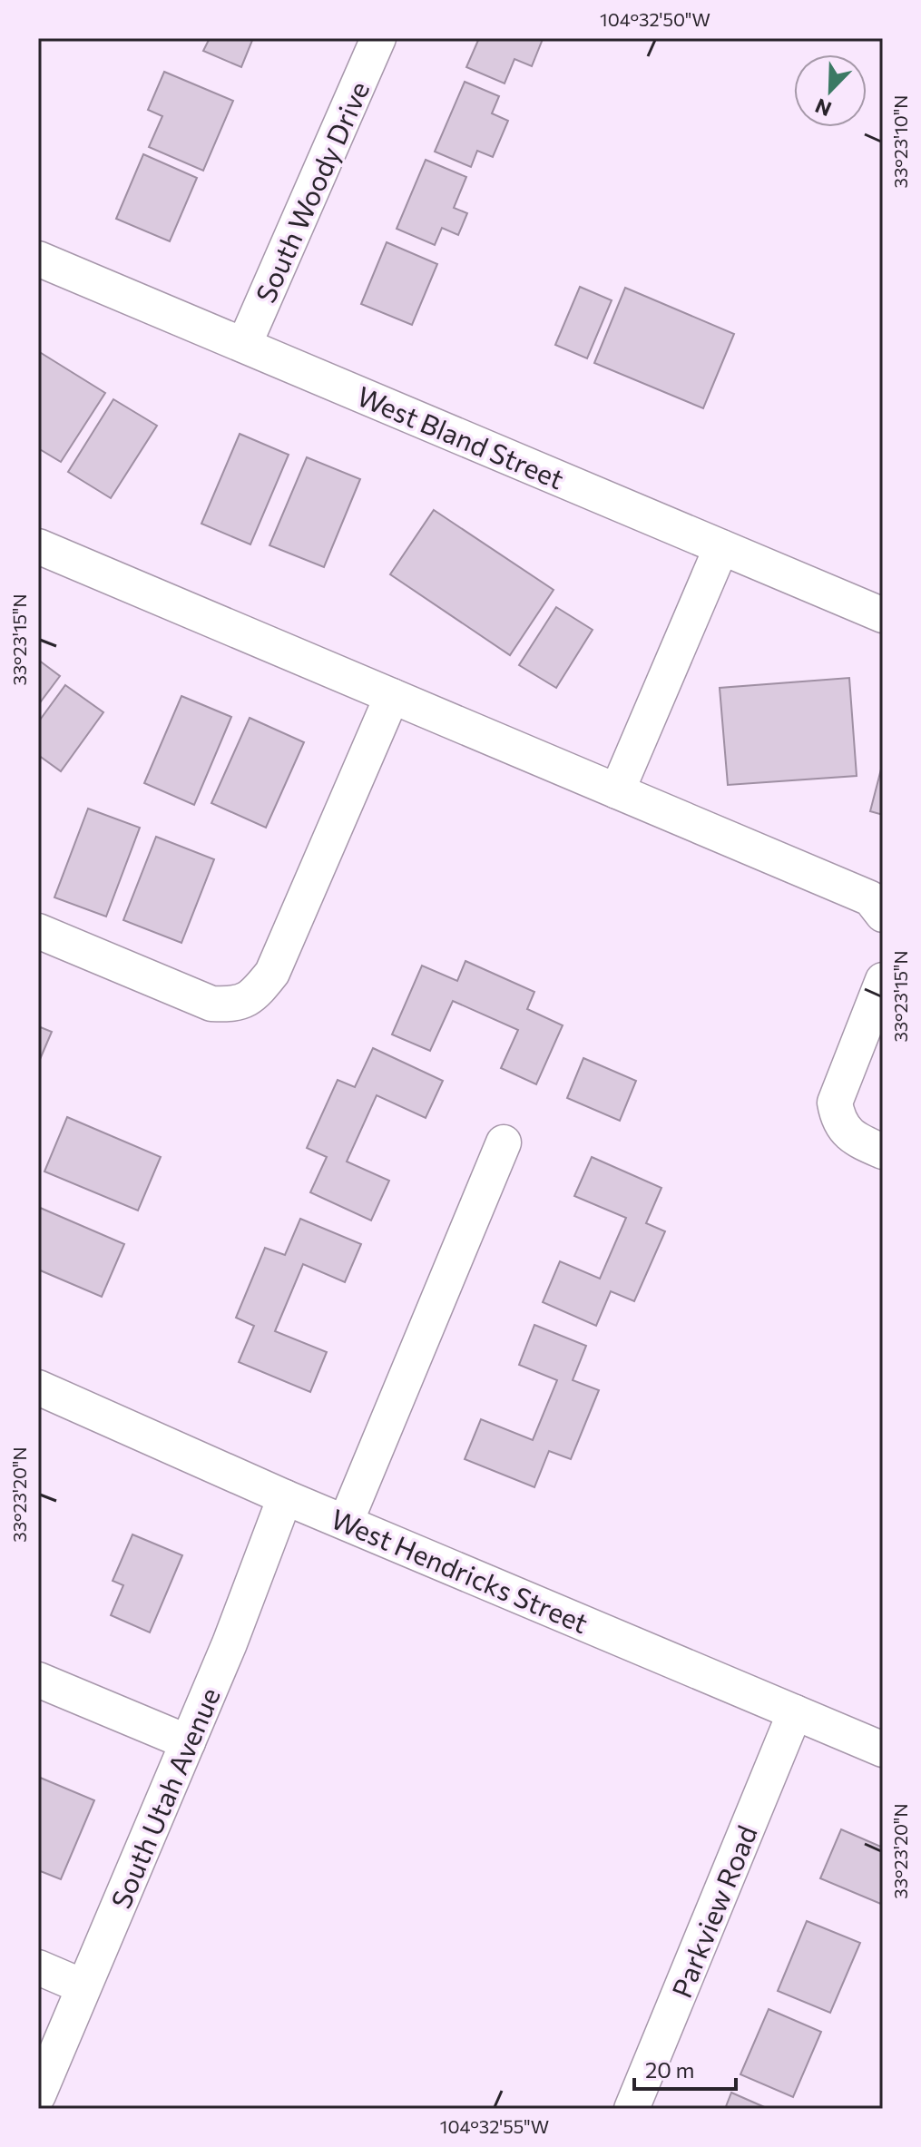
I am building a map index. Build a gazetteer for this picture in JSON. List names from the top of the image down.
{
  "streets": {
    "street": [
      "South Woody Drive",
      "West Bland Street",
      "West Hendricks Street",
      "South Utah Avenue",
      "Parkview Road"
    ]
  },
  "crossings": [
    ["South Woody Drive", "West Bland Street"],
    ["West Hendricks Street", "South Utah Avenue"],
    ["West Hendricks Street", "Parkview Road"]
  ],
  "scale_bar": "20 m",
  "north": "bottom left",
  "coordinates": [
    "104°32'50\"W",
    "33°23'10\"N",
    "33°23'15\"N",
    "33°23'20\"N",
    "104°32'55\"W"
  ]
}
